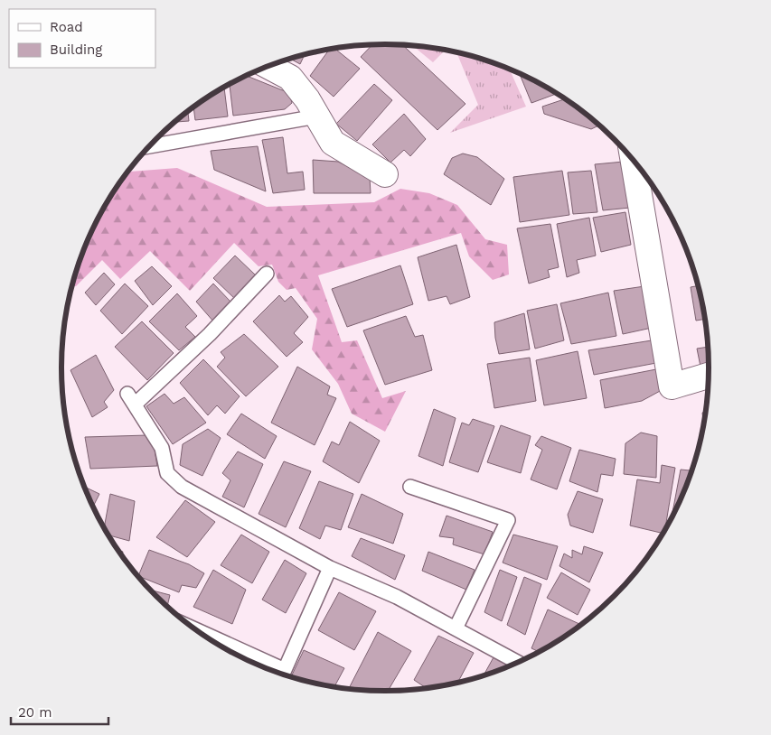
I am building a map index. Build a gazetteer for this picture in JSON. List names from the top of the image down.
{
  "legend": ["Road", "Building"],
  "scale_bar": "20 m"
}
